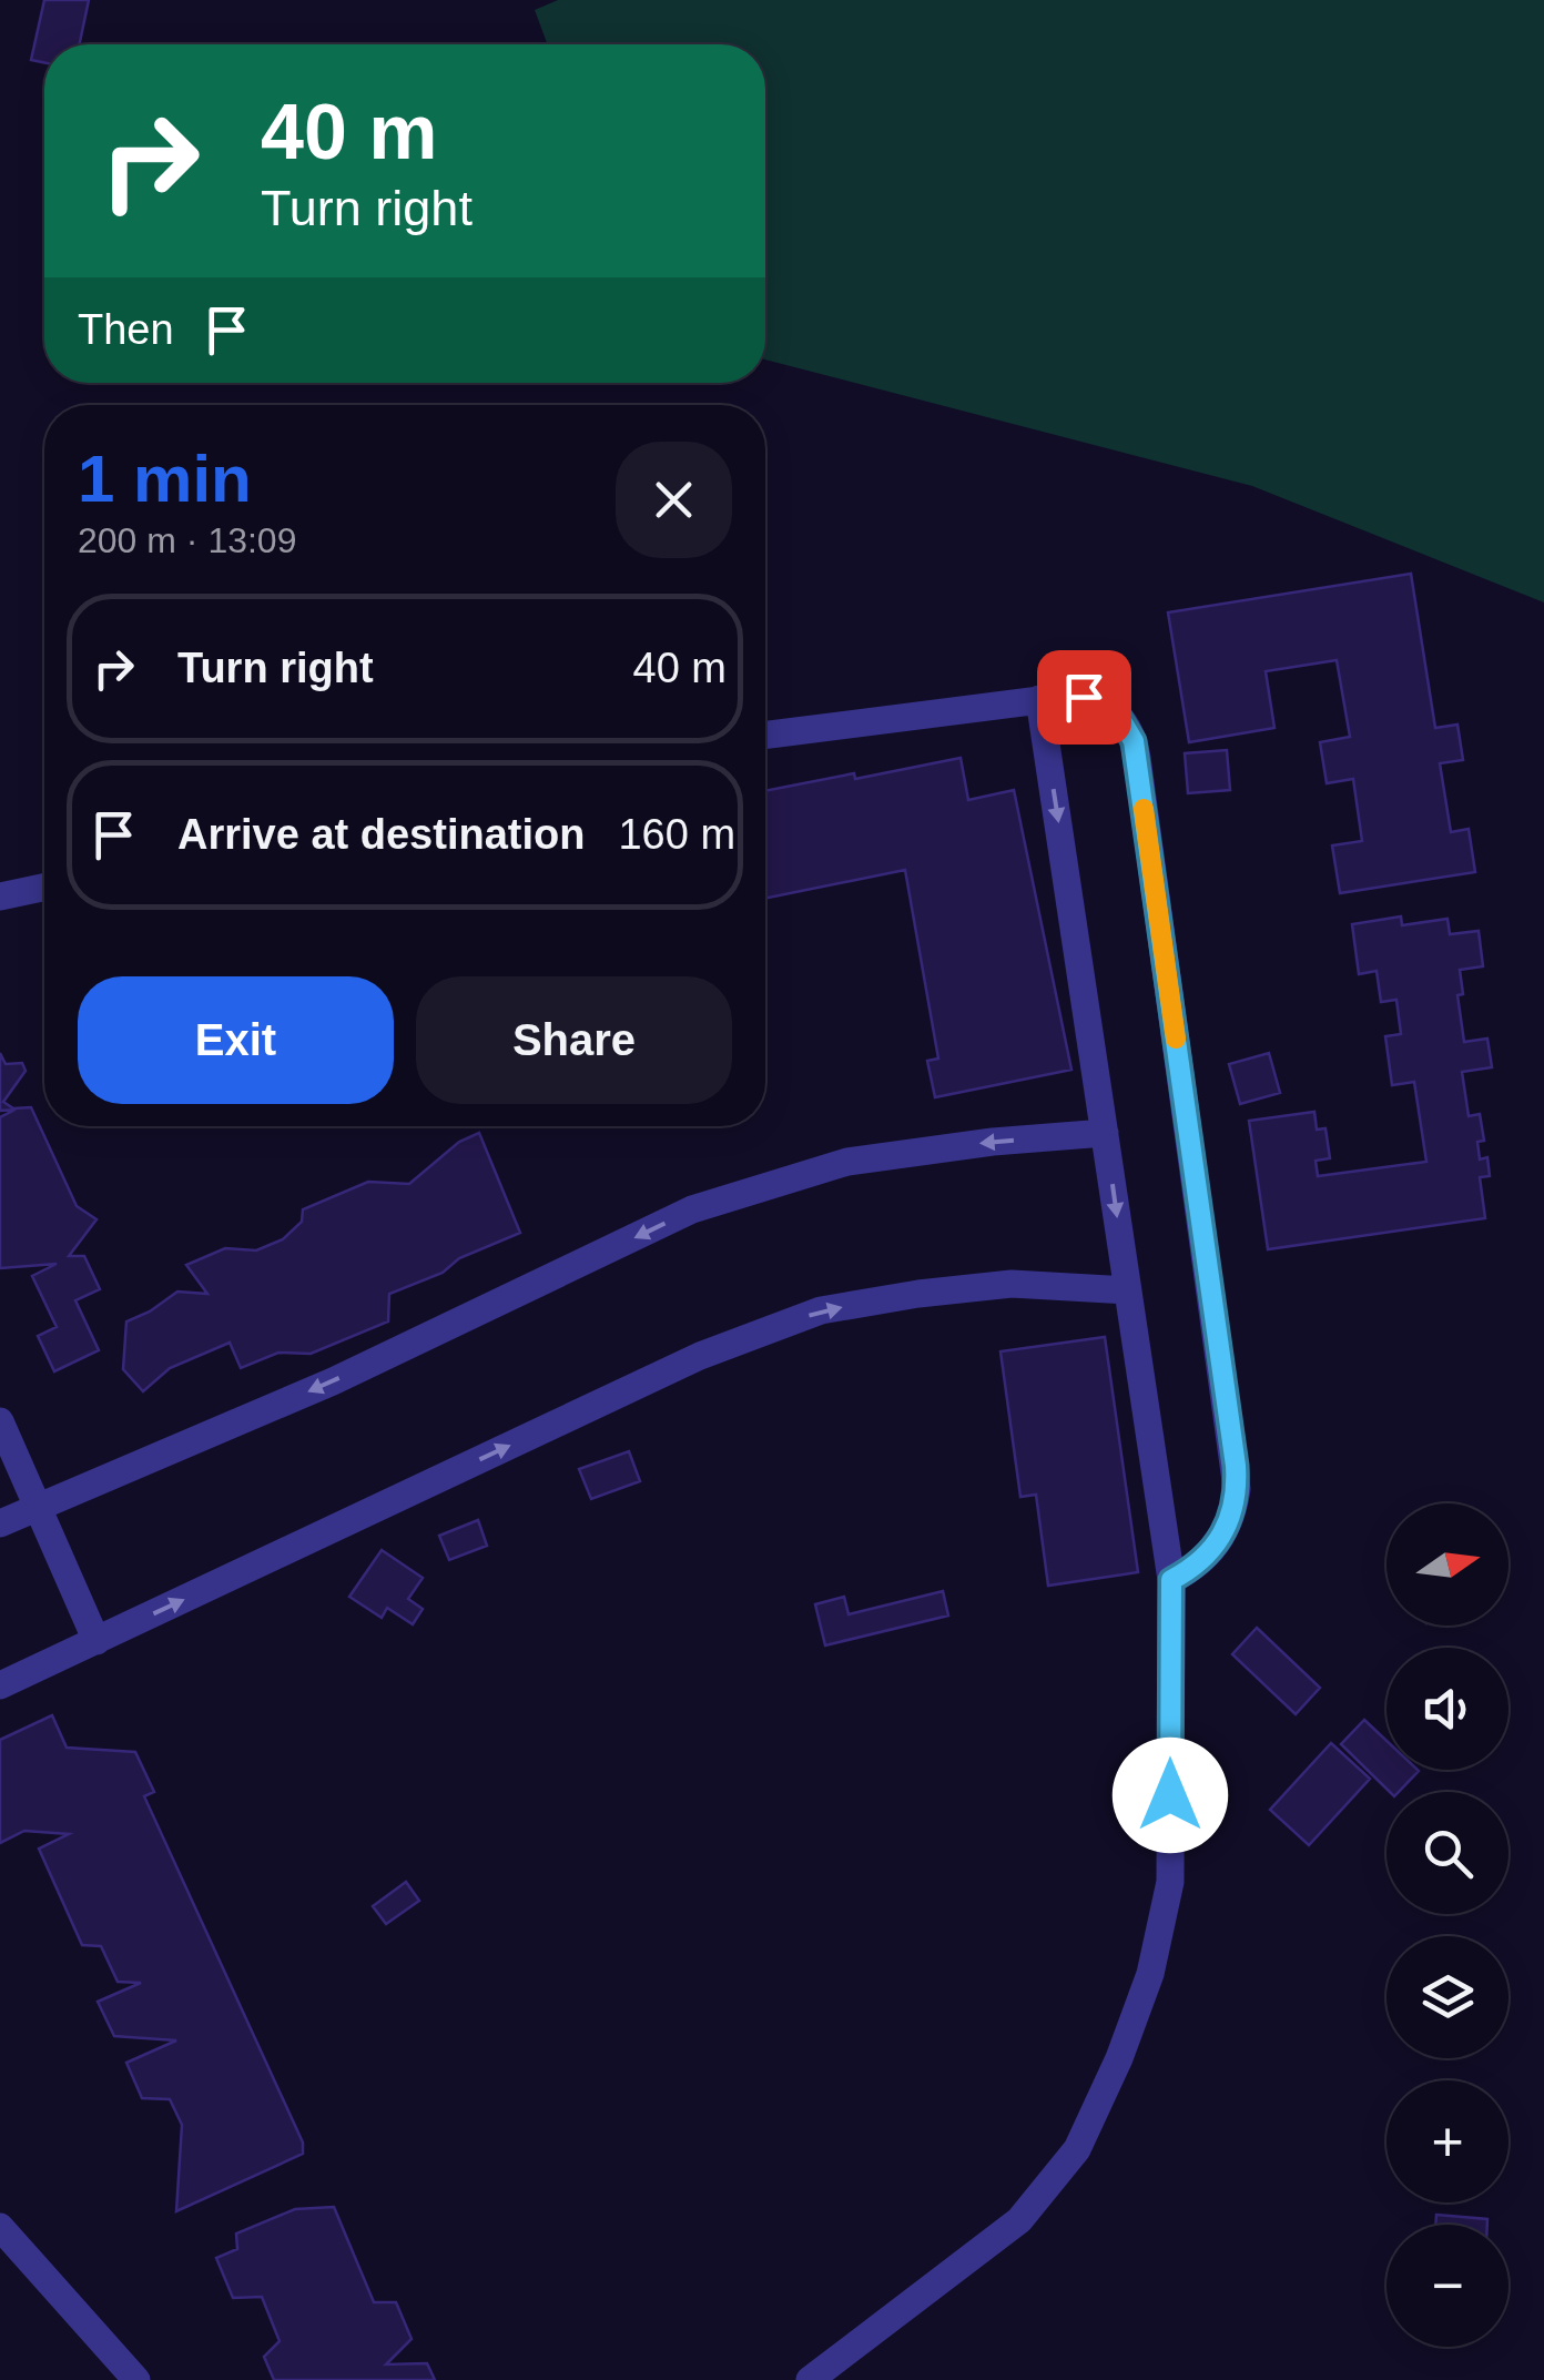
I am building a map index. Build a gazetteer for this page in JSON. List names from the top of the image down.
{
  "north": "right",
  "page": {
    "turn": ["40 m", "Turn right"],
    "then": "Then",
    "heading": ["1 min", "200 m · 13:09"],
    "list": [
      {
        "name": "Turn right",
        "value": "40 m"
      },
      {
        "name": "Arrive at destination",
        "value": "160 m"
      }
    ],
    "buttons": ["Exit", "Share"],
    "map_buttons": ["+", "−"]
  }
}
